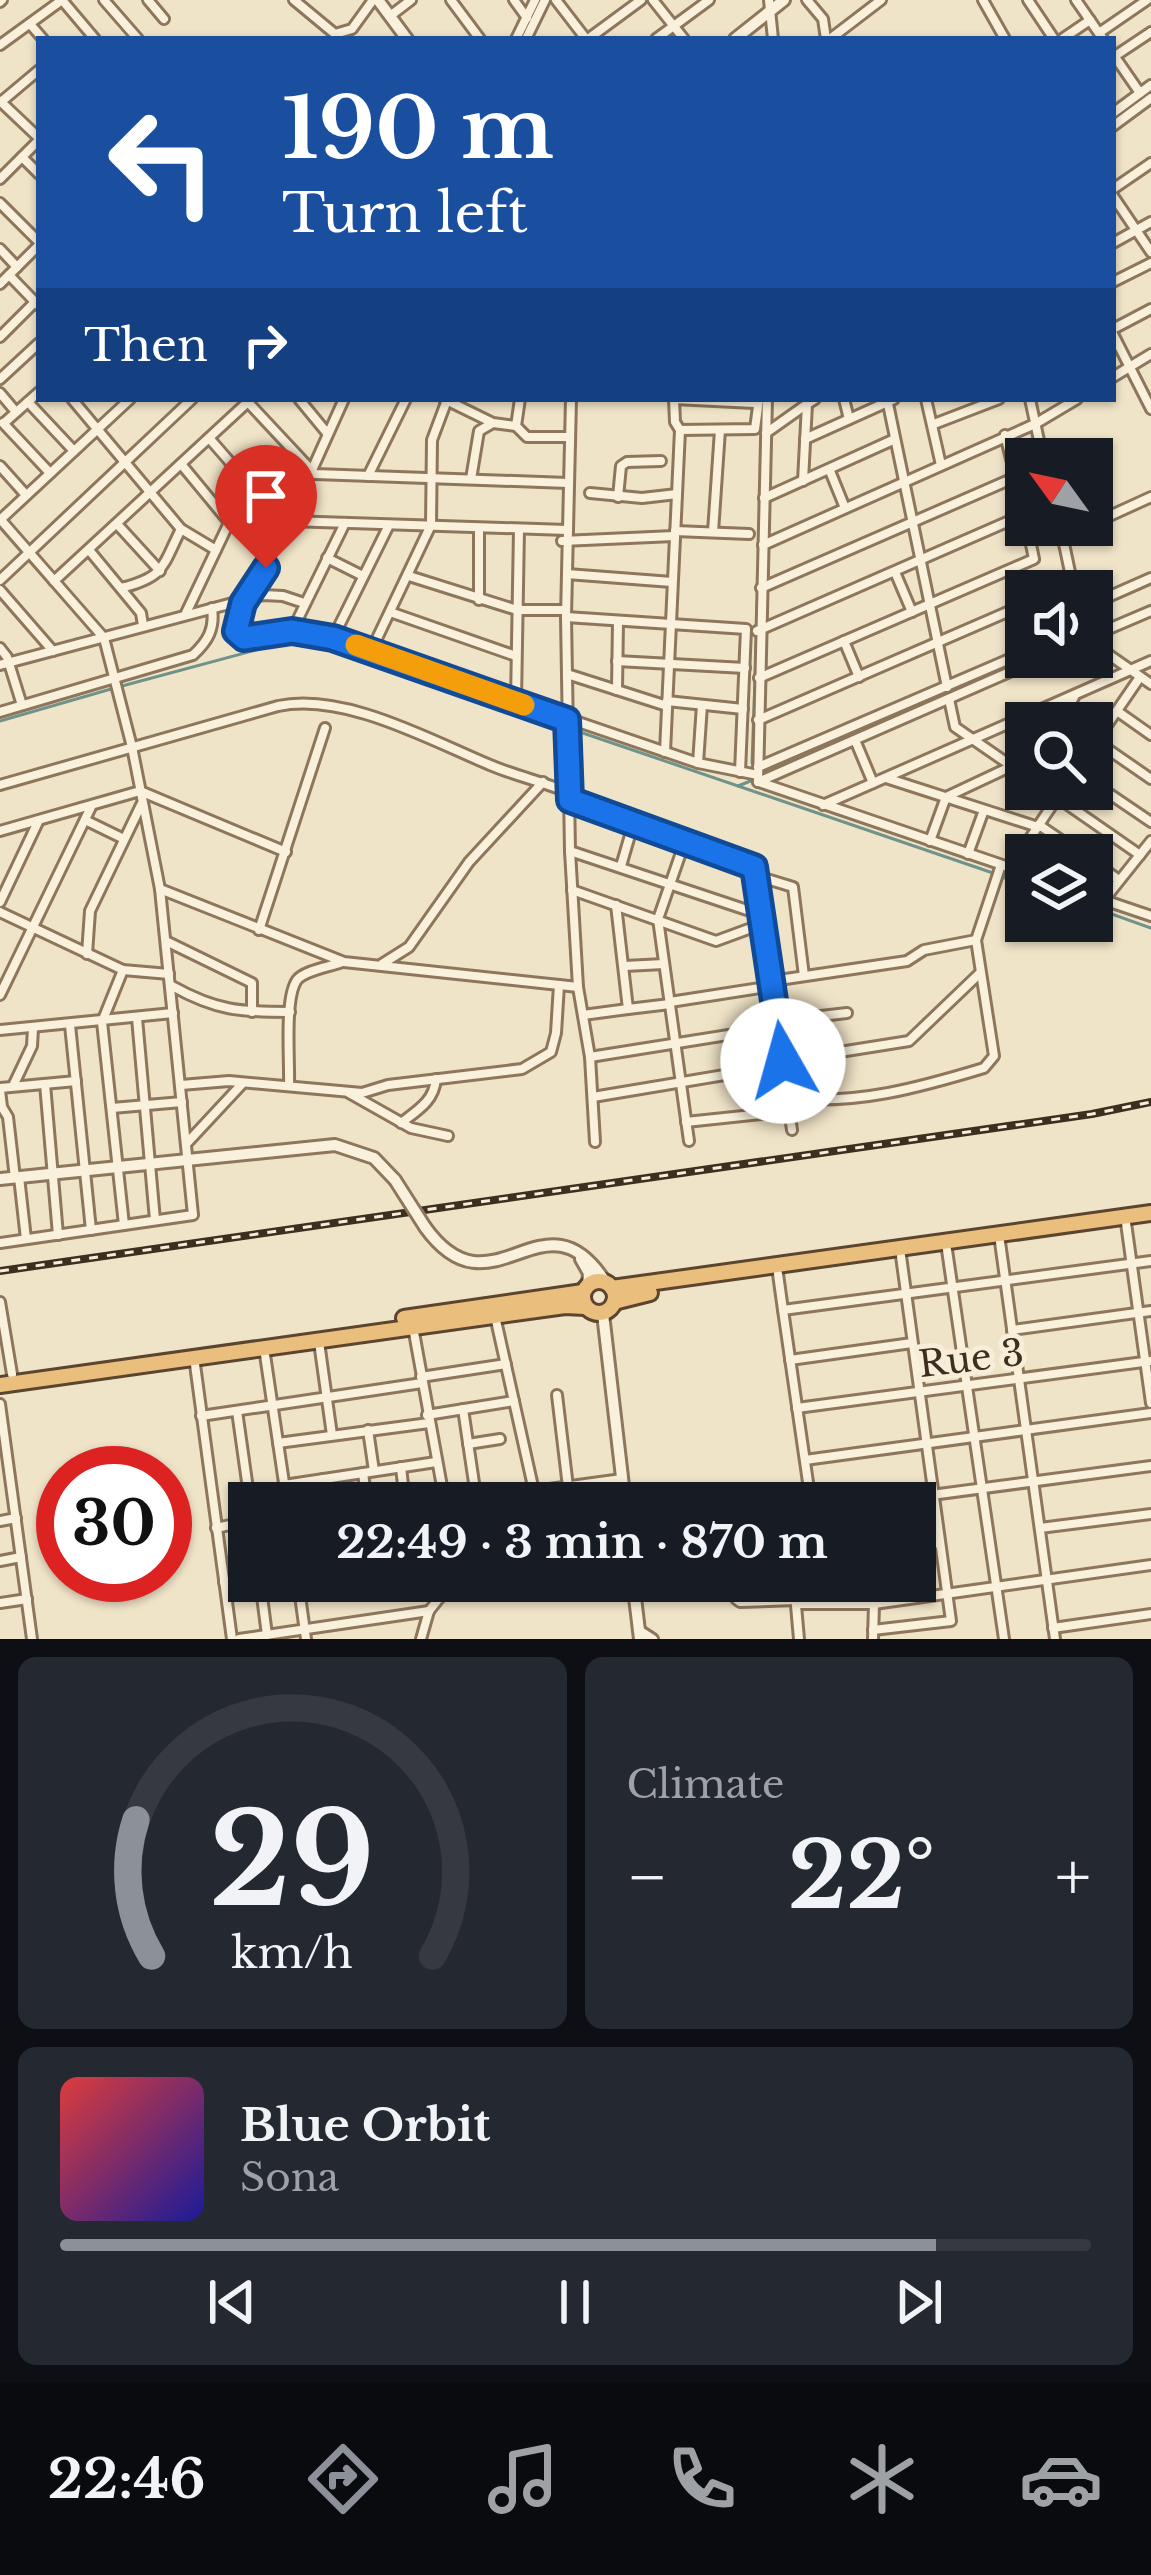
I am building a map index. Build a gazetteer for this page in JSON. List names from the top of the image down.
{
  "streets": {
    "street": ["Rue 3"]
  },
  "north": "top left",
  "page": {
    "turn": ["190 m", "Turn left"],
    "then": "Then",
    "limit": "30",
    "trip": "22:49 · 3 min · 870 m",
    "tile": "Climate",
    "heat": ["−", "22°", "+"],
    "song": ["Blue Orbit", "Sona"],
    "tabs": "22:46",
    "gauge": ["29", "km/h"]
  }
}
